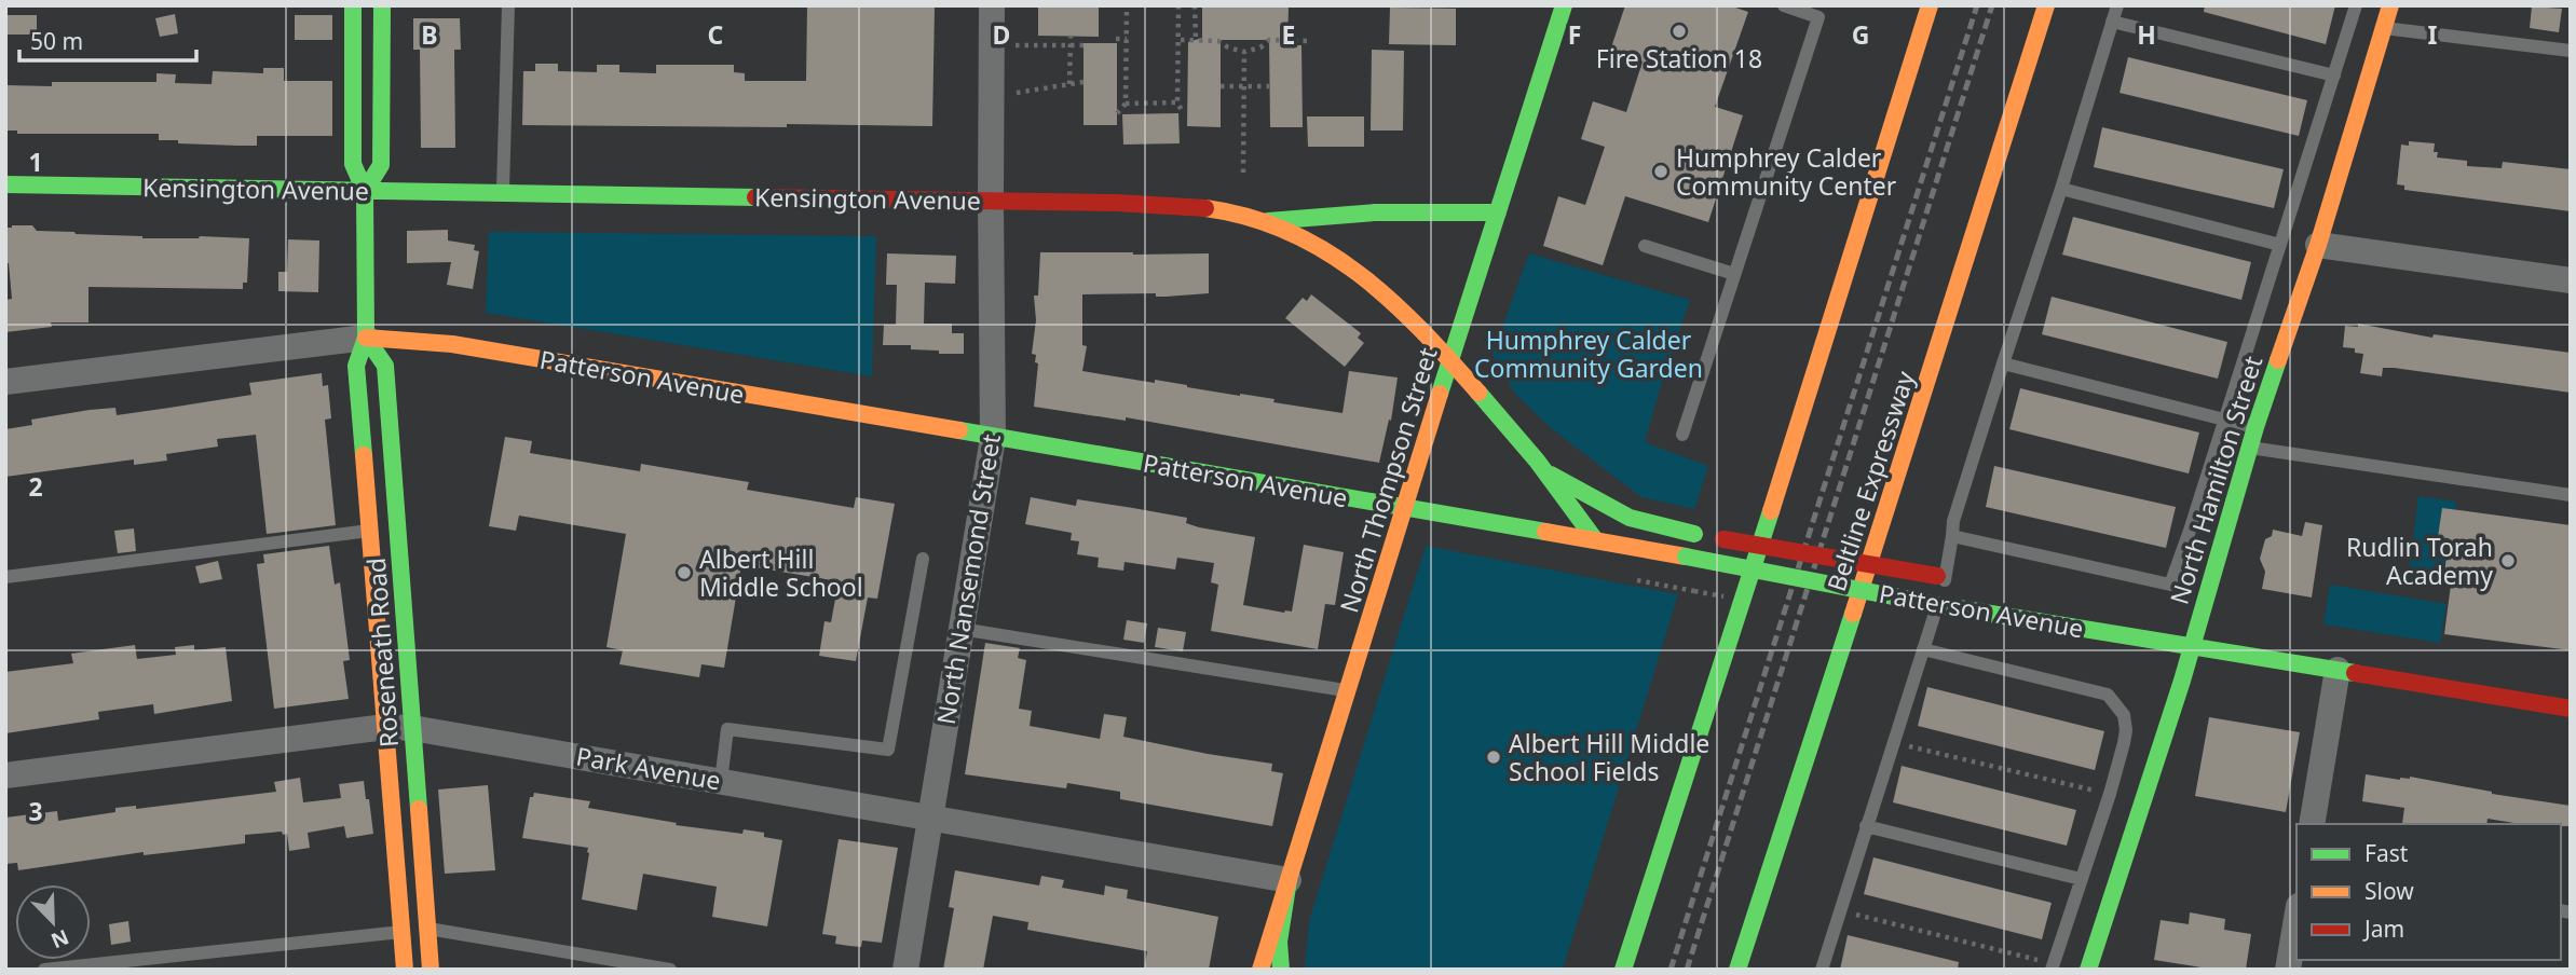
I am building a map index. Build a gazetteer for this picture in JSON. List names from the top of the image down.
{
  "streets": {
    "main road": [
      "Kensington Avenue",
      "Patterson Avenue",
      "North Thompson Street",
      "North Hamilton Street",
      "Beltline Expressway",
      "Roseneath Road"
    ],
    "street": ["North Nansemond Street", "Park Avenue"]
  },
  "crossings": [
    ["Kensington Avenue", "Patterson Avenue"],
    ["Kensington Avenue", "North Thompson Street"],
    ["Kensington Avenue", "North Nansemond Street"],
    ["Kensington Avenue", "Roseneath Road"],
    ["Patterson Avenue", "North Thompson Street"],
    ["Patterson Avenue", "North Hamilton Street"],
    ["Patterson Avenue", "North Nansemond Street"],
    ["Patterson Avenue", "Roseneath Road"],
    ["North Thompson Street", "Park Avenue"],
    ["North Nansemond Street", "Park Avenue"],
    ["Roseneath Road", "Park Avenue"]
  ],
  "parks": ["Humphrey Calder Community Garden"],
  "places": [
    "Fire Station 18",
    "Humphrey Calder Community Center",
    "Rudlin Torah Academy",
    "Albert Hill Middle School",
    "Albert Hill Middle School Fields"
  ],
  "legend": ["Fast", "Slow", "Jam"],
  "scale_bar": "50 m",
  "north": "bottom right",
  "grid": {
    "columns": [
      "B",
      "C",
      "D",
      "E",
      "F",
      "G",
      "H",
      "I"
    ],
    "rows": ["1", "2", "3"]
  }
}
